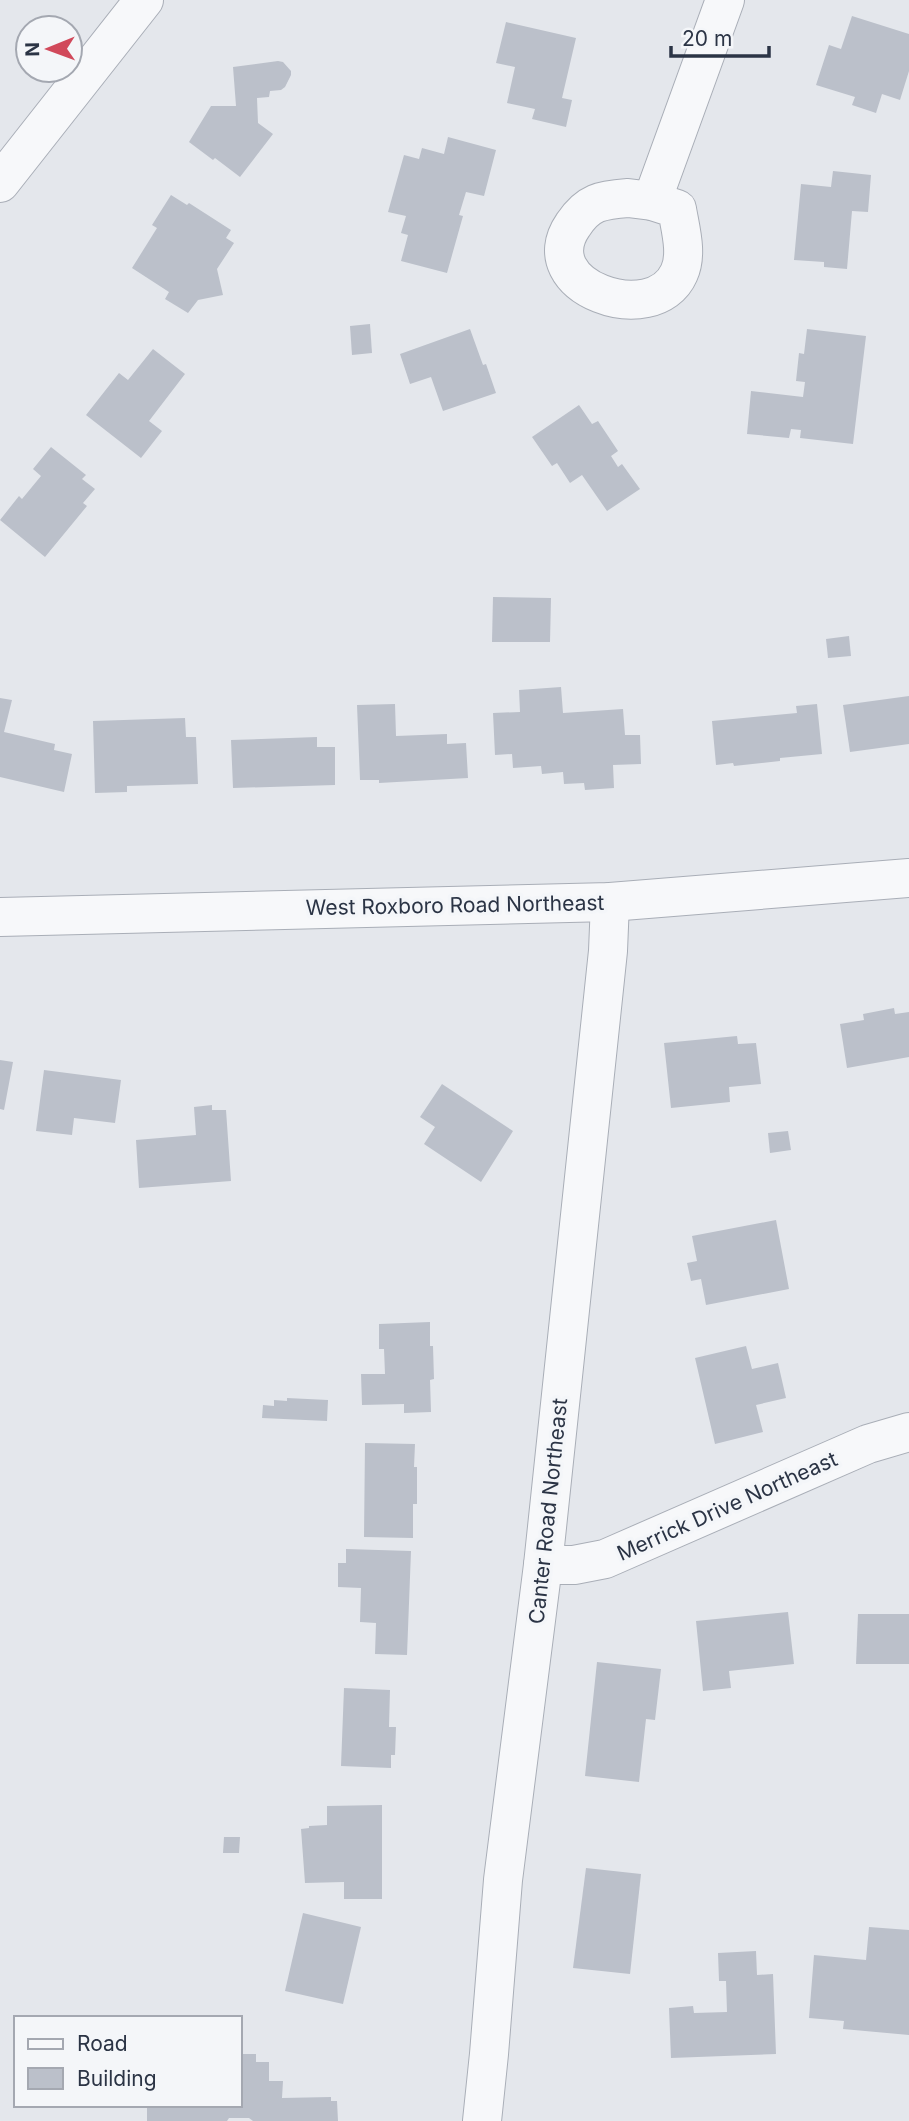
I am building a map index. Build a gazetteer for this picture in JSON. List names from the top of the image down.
{
  "streets": {
    "street": ["West Roxboro Road Northeast", "Merrick Drive Northeast", "Canter Road Northeast"]
  },
  "crossings": [
    ["West Roxboro Road Northeast", "Canter Road Northeast"],
    ["Merrick Drive Northeast", "Canter Road Northeast"]
  ],
  "legend": ["Road", "Building"],
  "scale_bar": "20 m",
  "north": "left"
}
